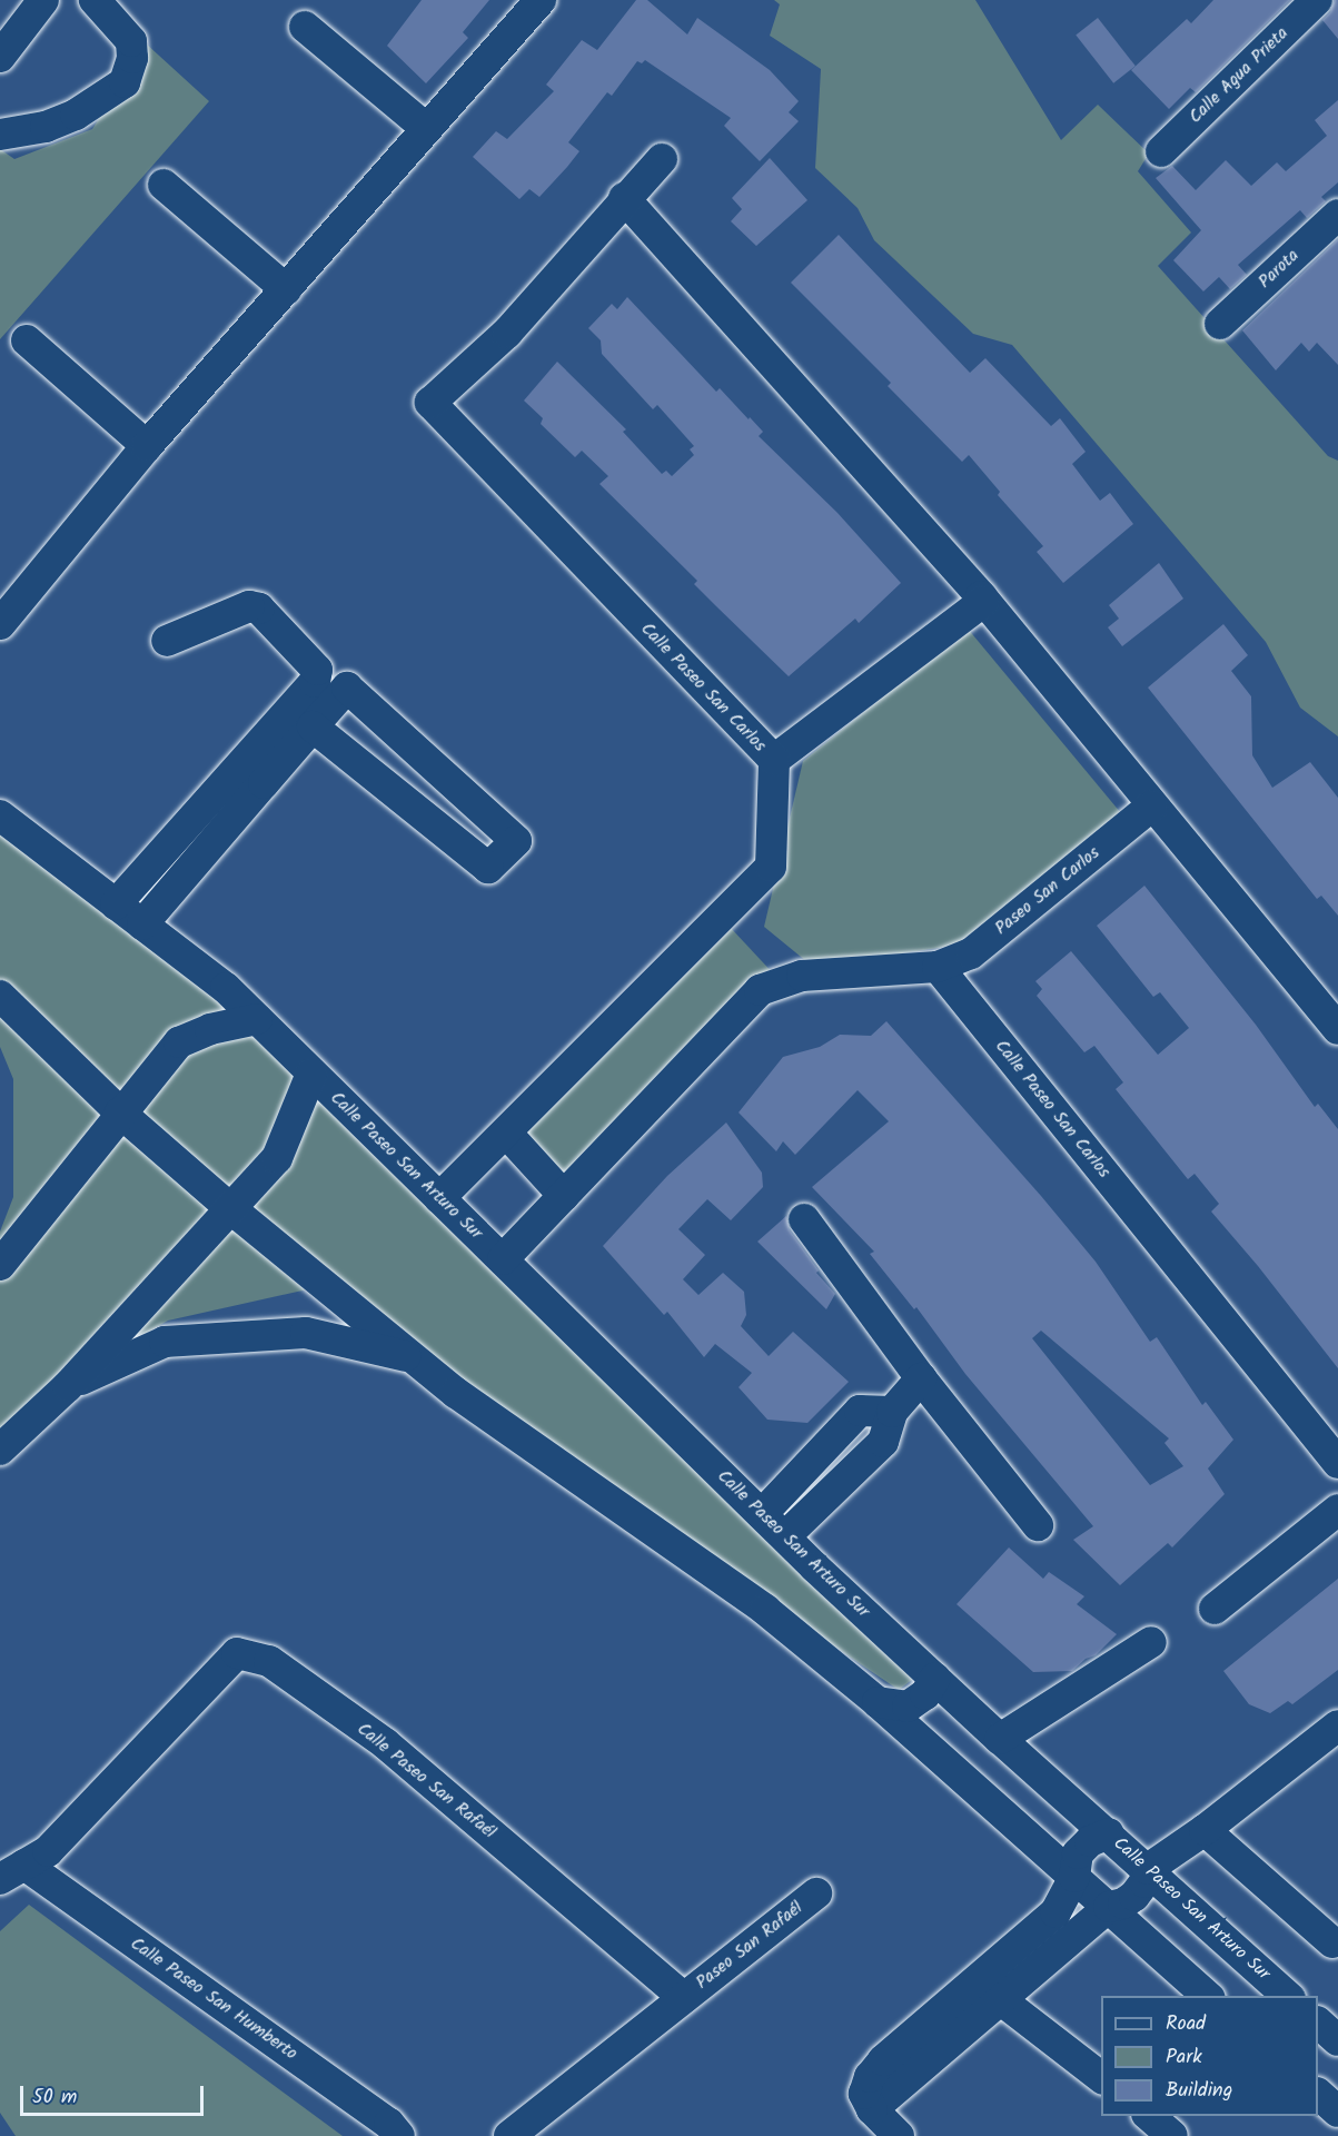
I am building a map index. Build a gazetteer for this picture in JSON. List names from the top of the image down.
{
  "streets": {
    "street": [
      "Calle Agua Prieta",
      "Parota",
      "Calle Paseo San Carlos",
      "Paseo San Carlos",
      "Calle Paseo San Arturo Sur",
      "Calle Paseo San Rafaél",
      "Paseo San Rafaél",
      "Calle Paseo San Humberto"
    ]
  },
  "crossings": [
    ["Calle Paseo San Carlos", "Paseo San Carlos"],
    ["Calle Paseo San Carlos", "Calle Paseo San Arturo Sur"],
    ["Calle Paseo San Rafaél", "Paseo San Rafaél"],
    ["Calle Paseo San Rafaél", "Calle Paseo San Humberto"]
  ],
  "legend": ["Road", "Park", "Building"],
  "scale_bar": "50 m"
}
